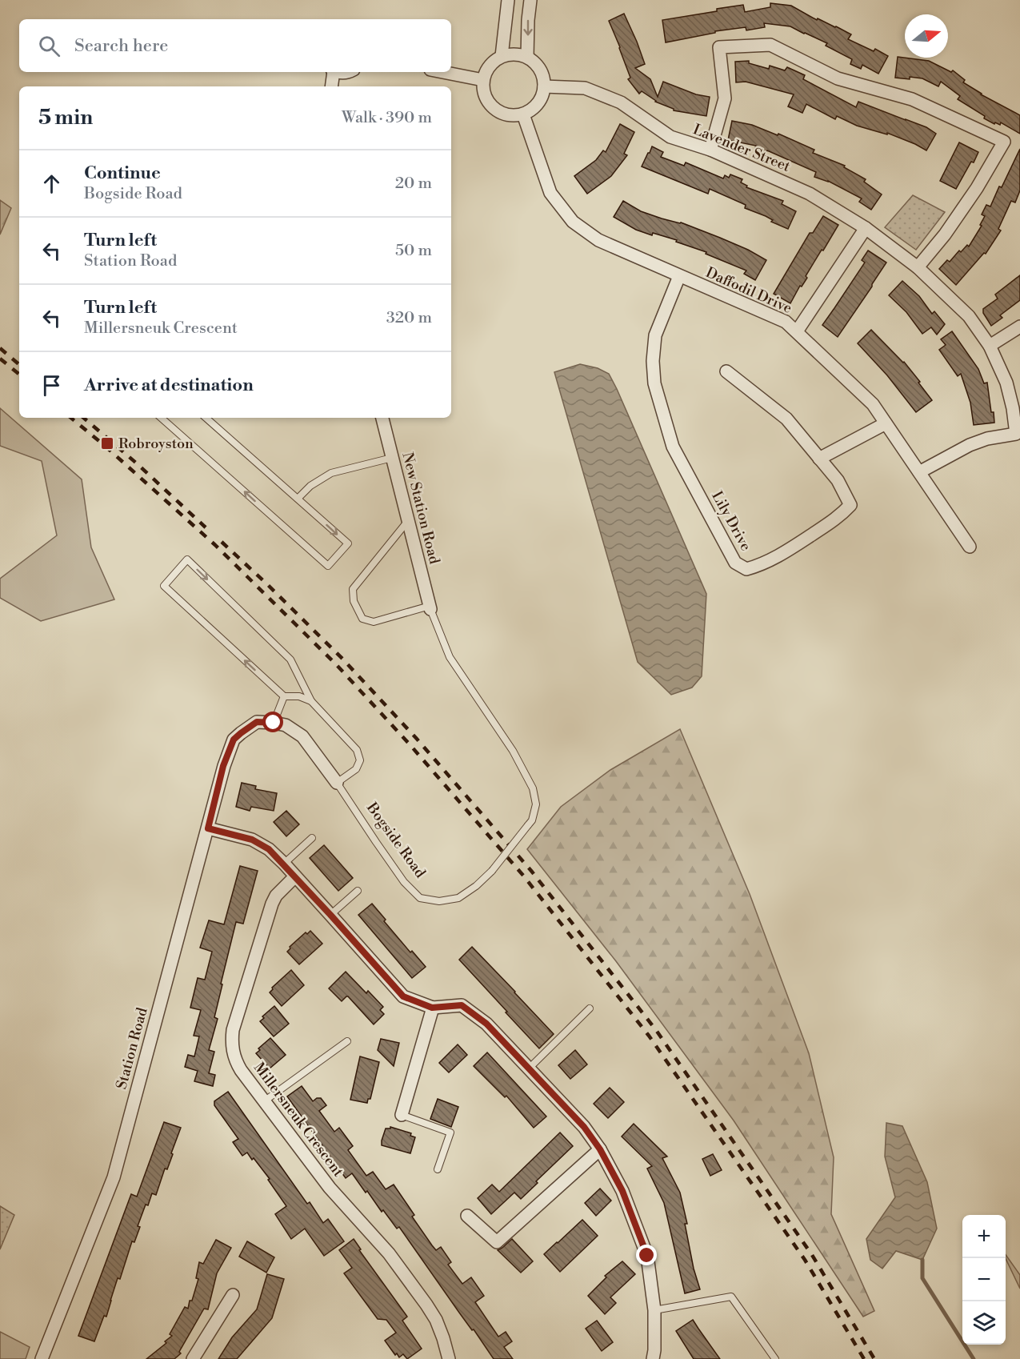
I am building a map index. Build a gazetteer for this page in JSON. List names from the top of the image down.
{
  "streets": {
    "street": [
      "Lavender Street",
      "Daffodil Drive",
      "New Station Road",
      "Lily Drive",
      "Bogside Road",
      "Station Road",
      "Millersneuk Crescent"
    ]
  },
  "crossings": [
    ["Lavender Street", "Daffodil Drive"],
    ["Daffodil Drive", "Lily Drive"],
    ["New Station Road", "Bogside Road"],
    ["Bogside Road", "Station Road"]
  ],
  "places": {
    "transit": ["Robroyston"]
  },
  "north": "right",
  "page": {
    "search": "Search here",
    "heading": ["5 min", "Walk · 390 m"],
    "list": [
      ["Continue", "Bogside Road", "20 m"],
      ["Turn left", "Station Road", "50 m"],
      ["Turn left", "Millersneuk Crescent", "320 m"],
      "Arrive at destination"
    ],
    "map_buttons": ["+", "−"]
  }
}
